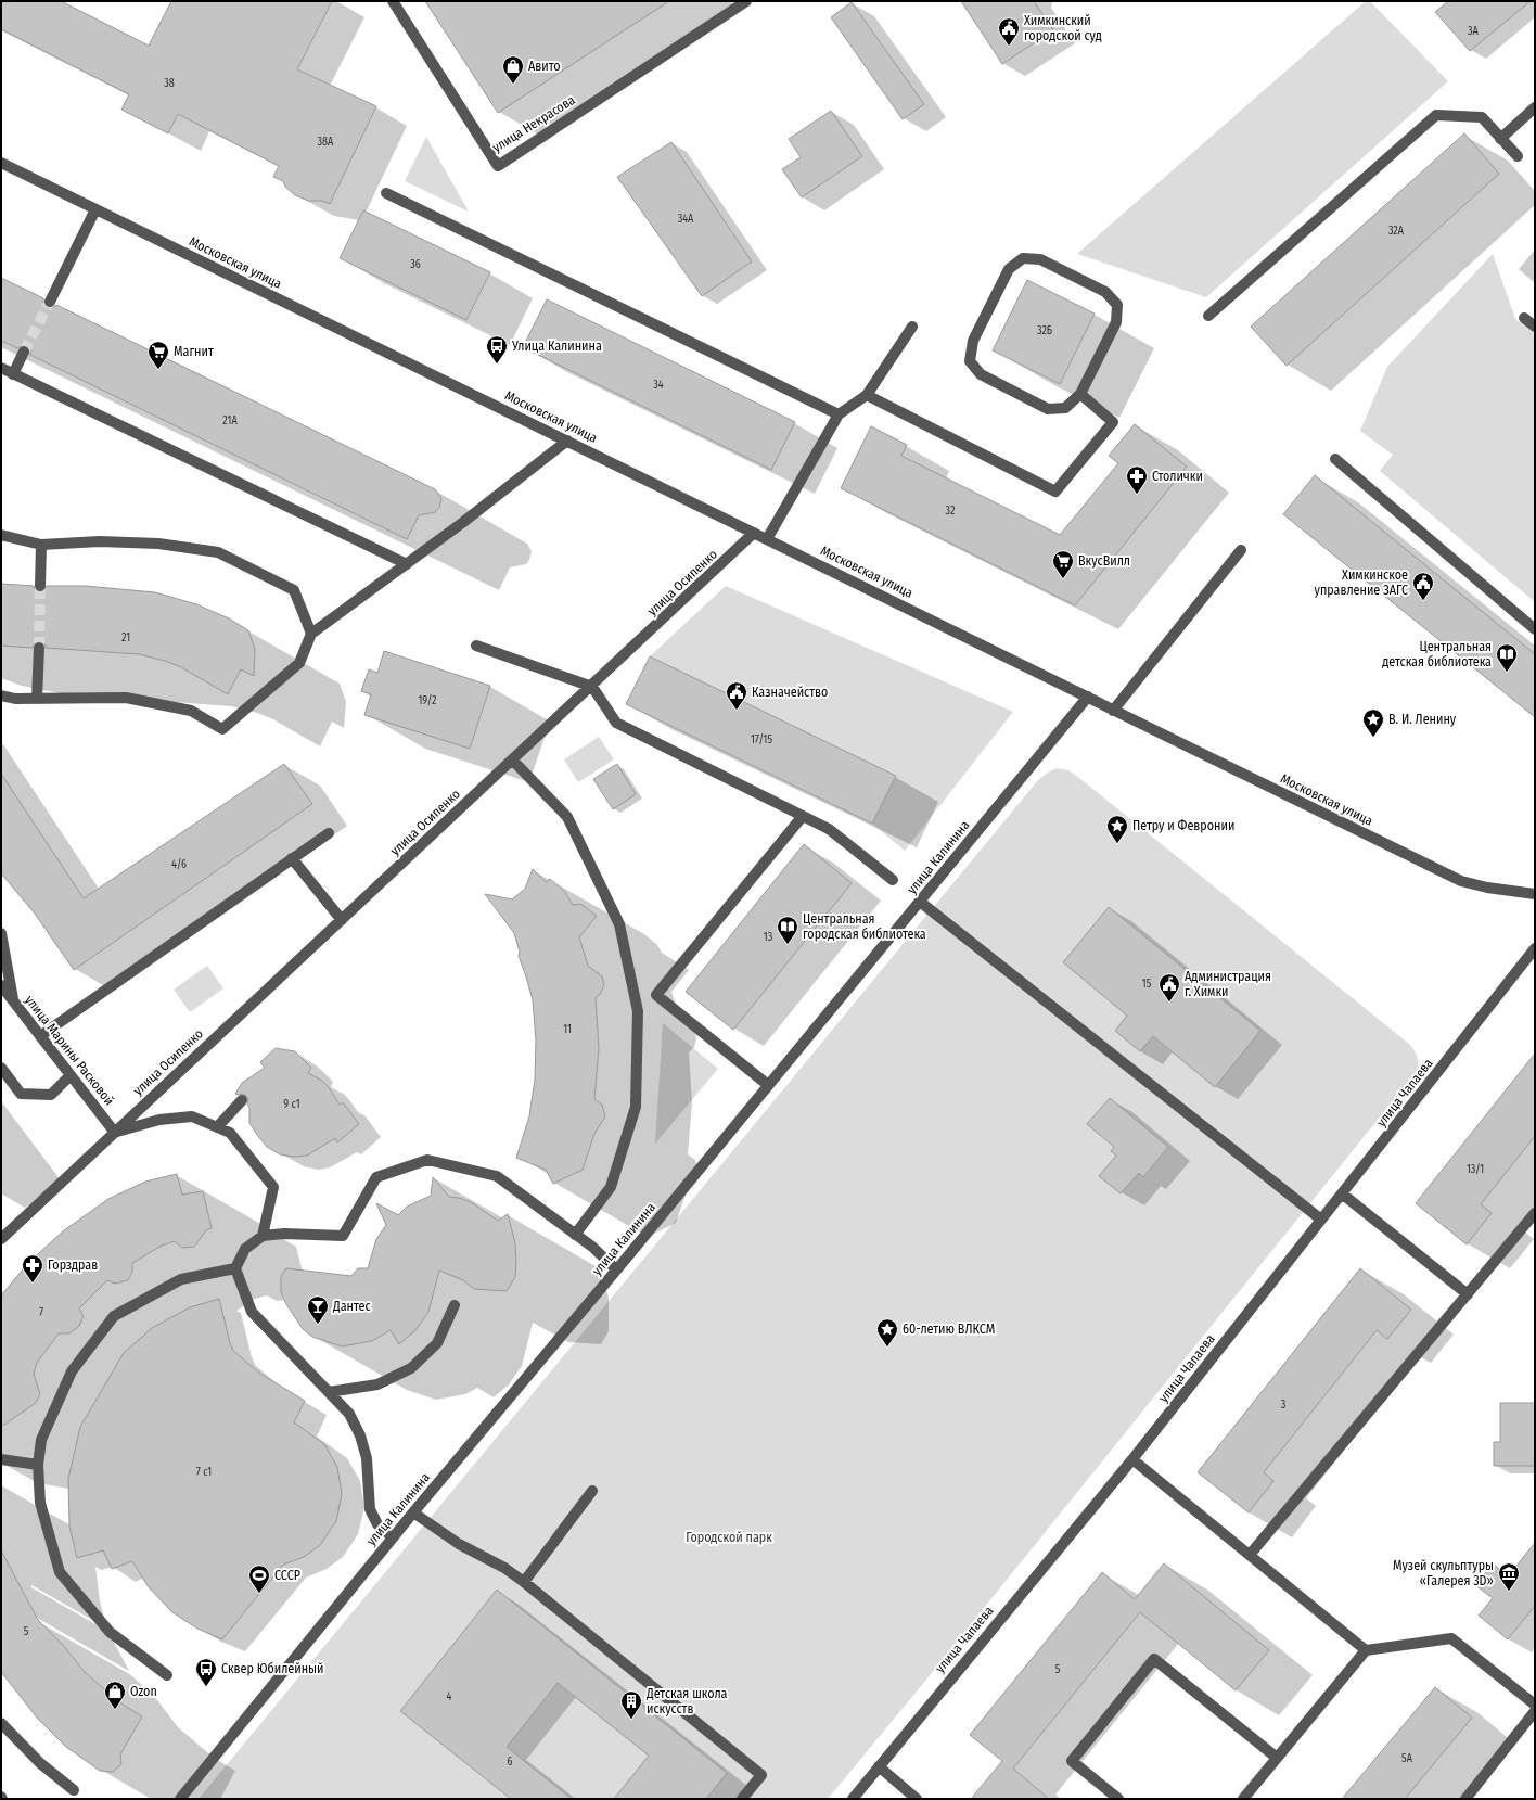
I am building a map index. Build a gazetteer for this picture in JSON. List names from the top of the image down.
{
  "streets": {
    "street": [
      "улица Некрасова",
      "Московская улица",
      "улица Осипенко",
      "улица Калинина",
      "улица Марины Расковой",
      "улица Чапаева"
    ]
  },
  "crossings": [
    ["Московская улица", "улица Осипенко"],
    ["Московская улица", "улица Калинина"],
    ["улица Осипенко", "улица Марины Расковой"]
  ],
  "parks": ["Городской парк"],
  "places": {
    "public building": [
      "Химкинский городской суд",
      "Химкинское управление ЗАГС",
      "Казначейство",
      "Администрация г. Химки"
    ],
    "shop": ["Авито", "Ozon"],
    "bus stop": ["Улица Калинина", "Сквер Юбилейный"],
    "supermarket": ["Магнит", "ВкусВилл"],
    "pharmacy": ["Столички", "Горздрав"],
    "library": ["Центральная детская библиотека", "Центральная городская библиотека"],
    "place": ["В. И. Ленину", "Петру и Февронии", "60-летию ВЛКСМ"],
    "bar": ["Дантес"],
    "museum": ["Музей скульптуры «Галерея 3D»"],
    "sports": ["СССР"],
    "building": ["Детская школа искусств"]
  },
  "house_numbers": [
    "3А",
    "38",
    "38А",
    "34А",
    "32А",
    "36",
    "32Б",
    "34",
    "21А",
    "32",
    "21",
    "19/2",
    "17/15",
    "4/6",
    "13",
    "15",
    "11",
    "9 с1",
    "13/1",
    "7",
    "3",
    "7 с1",
    "5",
    "5",
    "4",
    "5А",
    "6"
  ]
}
